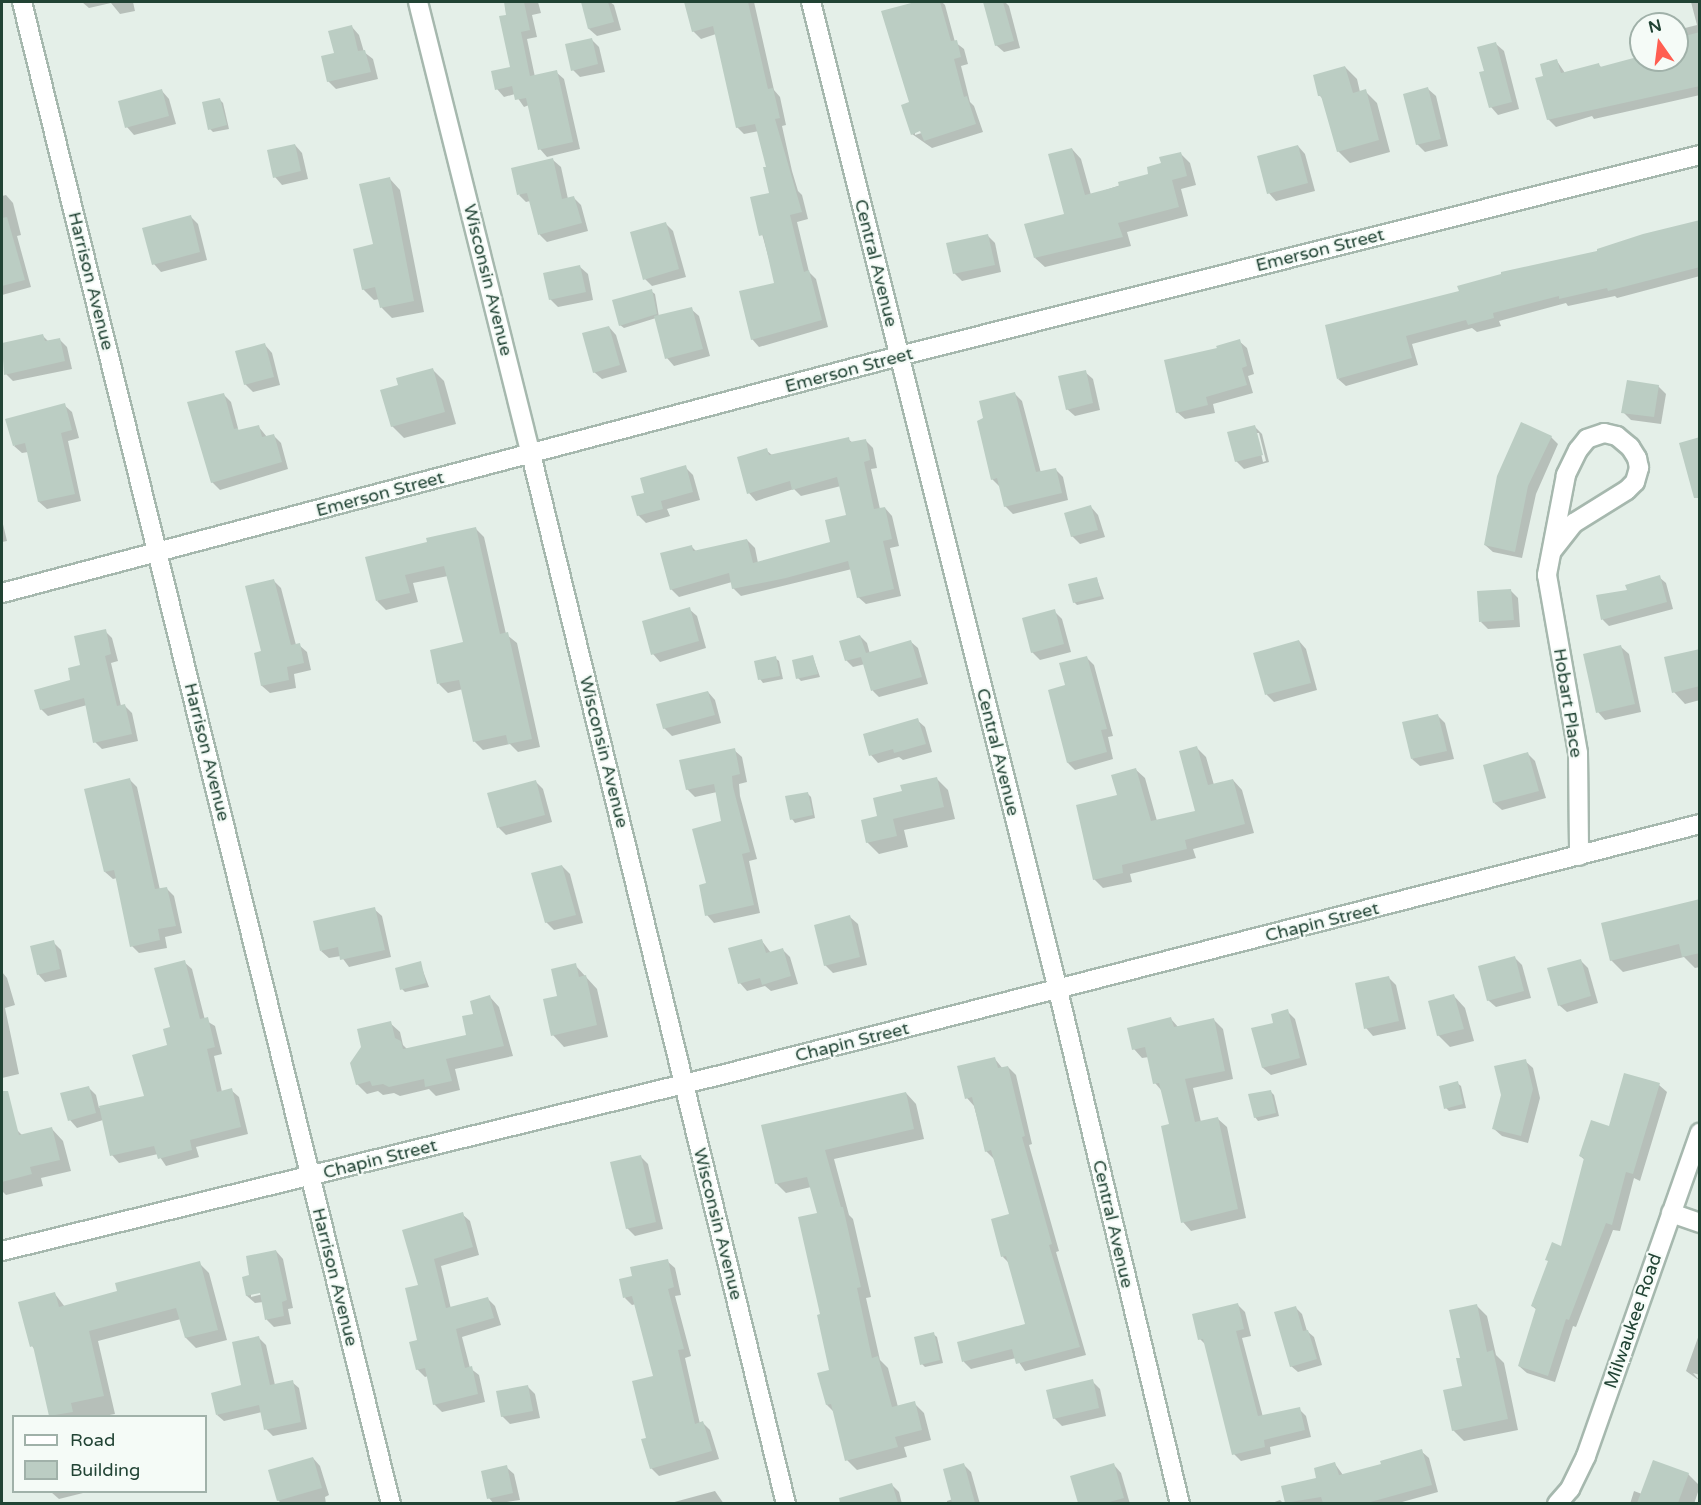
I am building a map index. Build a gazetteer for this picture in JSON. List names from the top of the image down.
{
  "streets": {
    "street": [
      "Emerson Street",
      "Central Avenue",
      "Wisconsin Avenue",
      "Harrison Avenue",
      "Hobart Place",
      "Chapin Street",
      "Milwaukee Road"
    ]
  },
  "crossings": [
    ["Emerson Street", "Central Avenue"],
    ["Emerson Street", "Wisconsin Avenue"],
    ["Emerson Street", "Harrison Avenue"],
    ["Central Avenue", "Chapin Street"],
    ["Wisconsin Avenue", "Chapin Street"],
    ["Harrison Avenue", "Chapin Street"],
    ["Hobart Place", "Chapin Street"]
  ],
  "legend": ["Road", "Building"],
  "north": "top"
}
